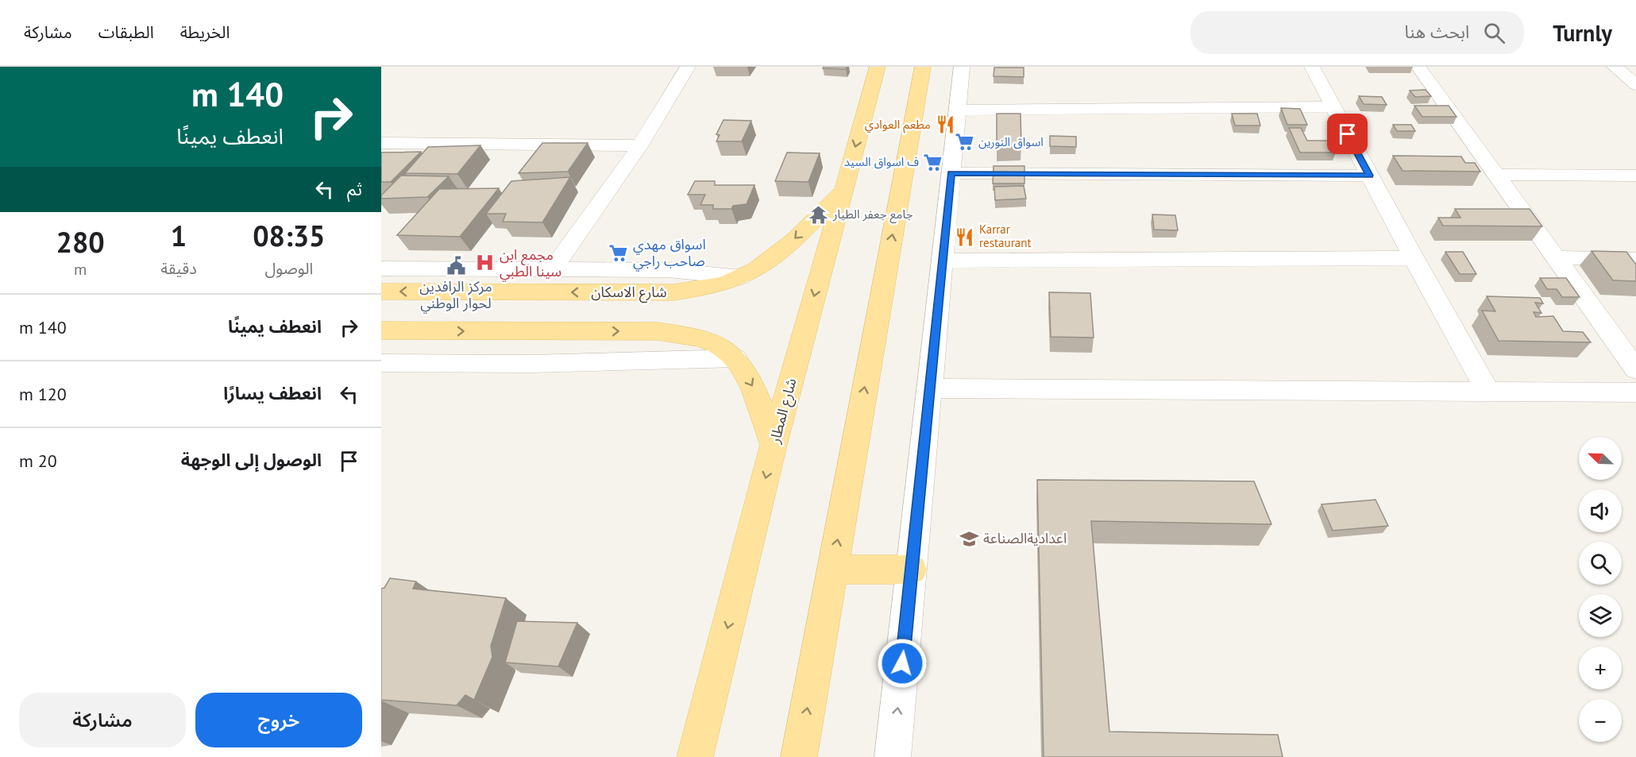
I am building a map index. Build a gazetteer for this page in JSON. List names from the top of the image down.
{
  "streets": {
    "main road": ["شارع الاسكان", "شارع المطار"]
  },
  "crossings": [
    ["شارع الاسكان", "شارع المطار"]
  ],
  "places": {
    "restaurant": ["مطعم العوادي", "Karrar restaurant"],
    "supermarket": ["اسواق النورين", "ف اسواق السيد", "اسواق مهدي صاحب راجي"],
    "temple": ["جامع جعفر الطيار"],
    "hospital": ["مجمع ابن سينا الطبي"],
    "public building": ["مركز الرافدين لحوار الوطني"],
    "school or university": ["اعداديةالصناعة"]
  },
  "north": "top left",
  "page": {
    "header": "Turnly",
    "search": "ابحث هنا",
    "nav": ["الخريطة", "الطبقات", "مشاركة"],
    "turn": ["140 m", "انعطف يمينًا"],
    "then": "ثم",
    "eta": [
      "08:35",
      "الوصول",
      "1",
      "دقيقة",
      "280",
      "m"
    ],
    "list": [
      {
        "name": "انعطف يمينًا",
        "value": "140 m"
      },
      {
        "name": "انعطف يسارًا",
        "value": "120 m"
      },
      {
        "name": "الوصول إلى الوجهة",
        "value": "20 m"
      }
    ],
    "map_buttons": ["+", "−"],
    "buttons": ["خروج", "مشاركة"]
  }
}
